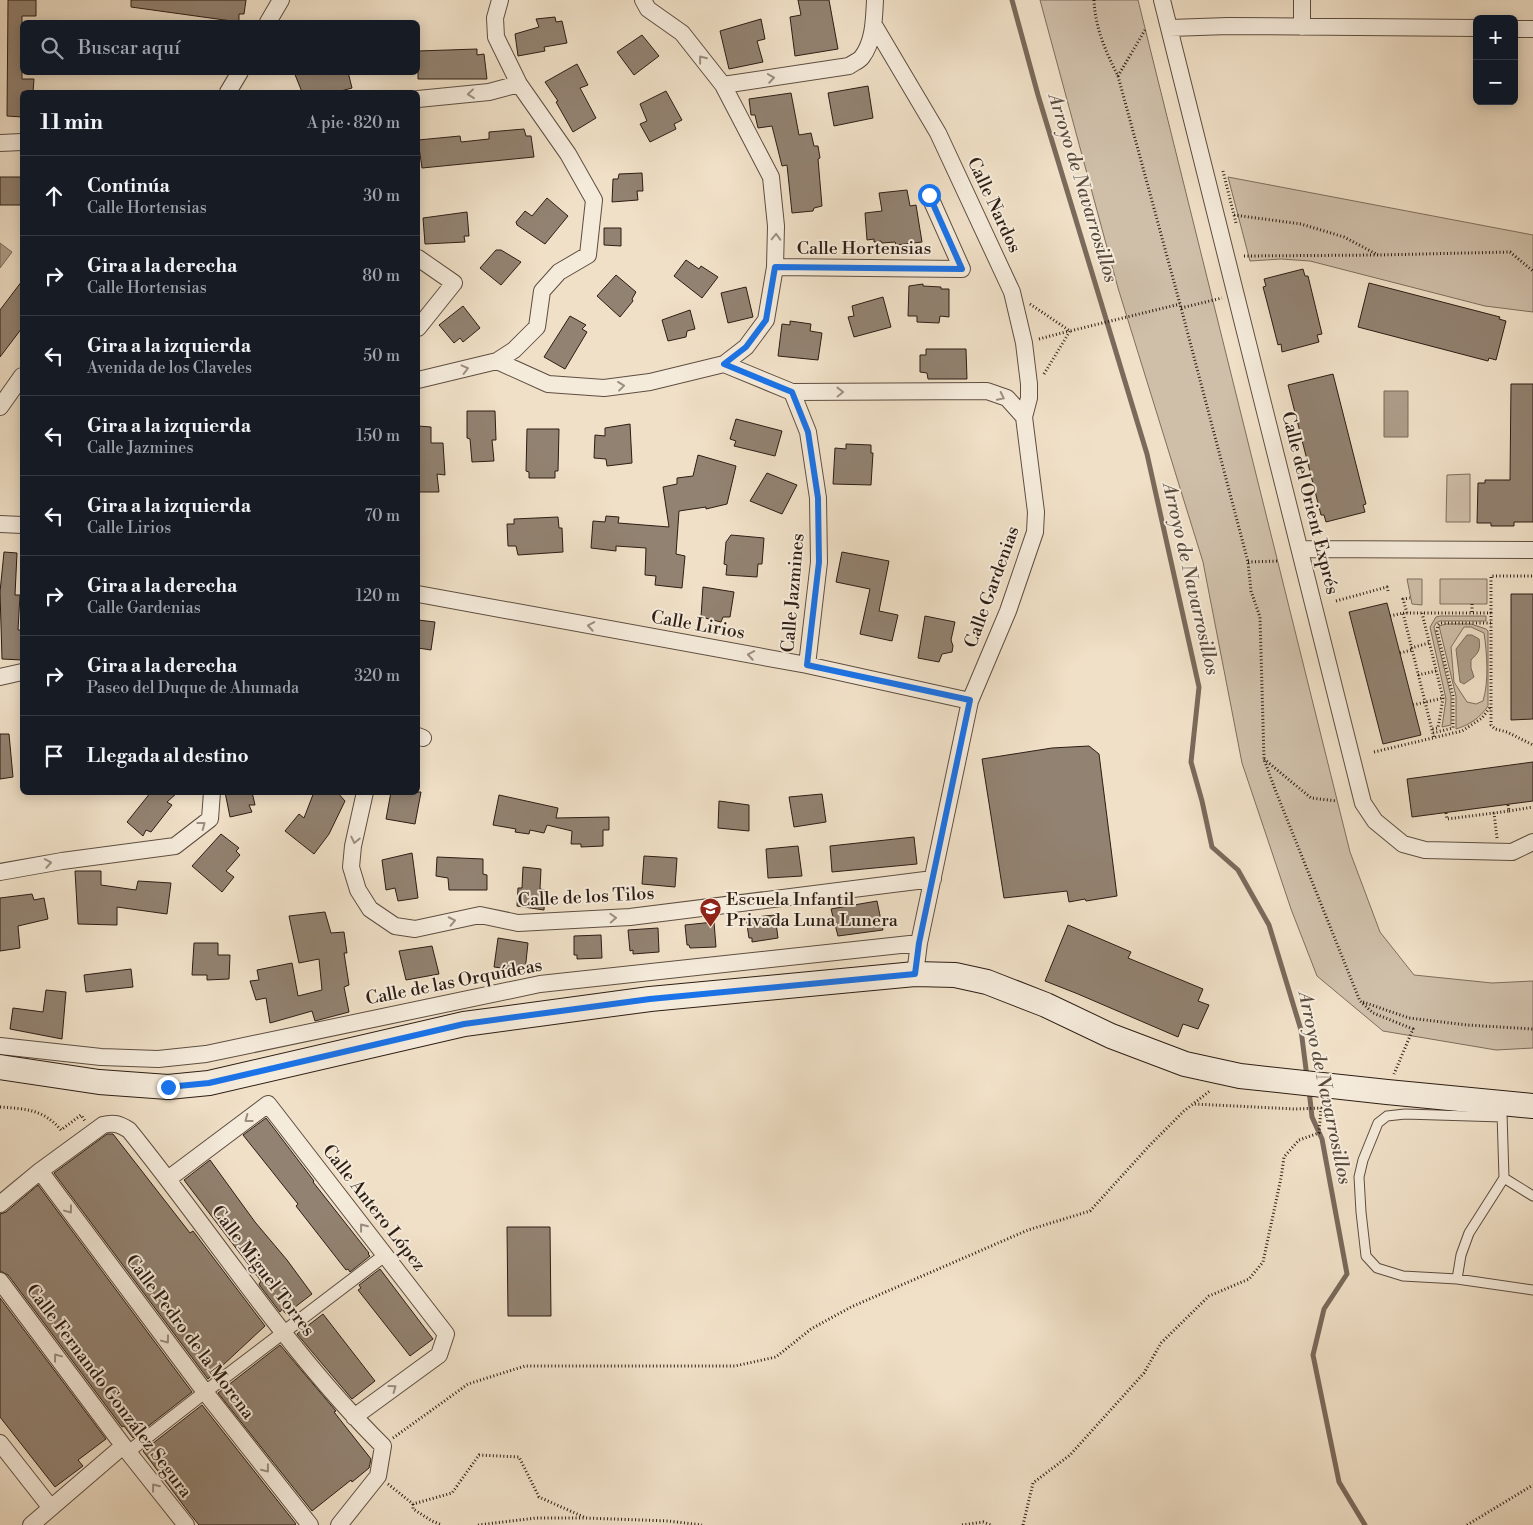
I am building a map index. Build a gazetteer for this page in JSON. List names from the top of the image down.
{
  "streets": {
    "street": [
      "Calle Nardos",
      "Calle Hortensias",
      "Calle del Orient Exprés",
      "Calle Gardenias",
      "Calle Jazmines",
      "Calle Lirios",
      "Calle de los Tilos",
      "Calle de las Orquídeas",
      "Calle Antero López",
      "Calle Miguel Torres",
      "Calle Pedro de la Morena",
      "Calle Fernando González Segura"
    ]
  },
  "crossings": [
    ["Calle Nardos", "Calle Gardenias"],
    ["Calle Gardenias", "Calle Lirios"],
    ["Calle Gardenias", "Calle de los Tilos"],
    ["Calle Gardenias", "Calle de las Orquídeas"],
    ["Calle Jazmines", "Calle Lirios"],
    ["Calle Antero López", "Calle Miguel Torres"]
  ],
  "one_way": [
    "Calle Lirios",
    "Calle de los Tilos",
    "Calle Pedro de la Morena",
    "Calle Fernando González Segura"
  ],
  "water": ["Arroyo de Navarrosillos"],
  "places": {
    "school or university": ["Escuela Infantil Privada Luna Lunera"]
  },
  "page": {
    "map_buttons": ["+", "−"],
    "search": "Buscar aquí",
    "heading": ["11 min", "A pie · 820 m"],
    "list": [
      ["Continúa", "Calle Hortensias", "30 m"],
      ["Gira a la derecha", "Calle Hortensias", "80 m"],
      ["Gira a la izquierda", "Avenida de los Claveles", "50 m"],
      ["Gira a la izquierda", "Calle Jazmines", "150 m"],
      ["Gira a la izquierda", "Calle Lirios", "70 m"],
      ["Gira a la derecha", "Calle Gardenias", "120 m"],
      ["Gira a la derecha", "Paseo del Duque de Ahumada", "320 m"],
      "Llegada al destino"
    ]
  }
}
